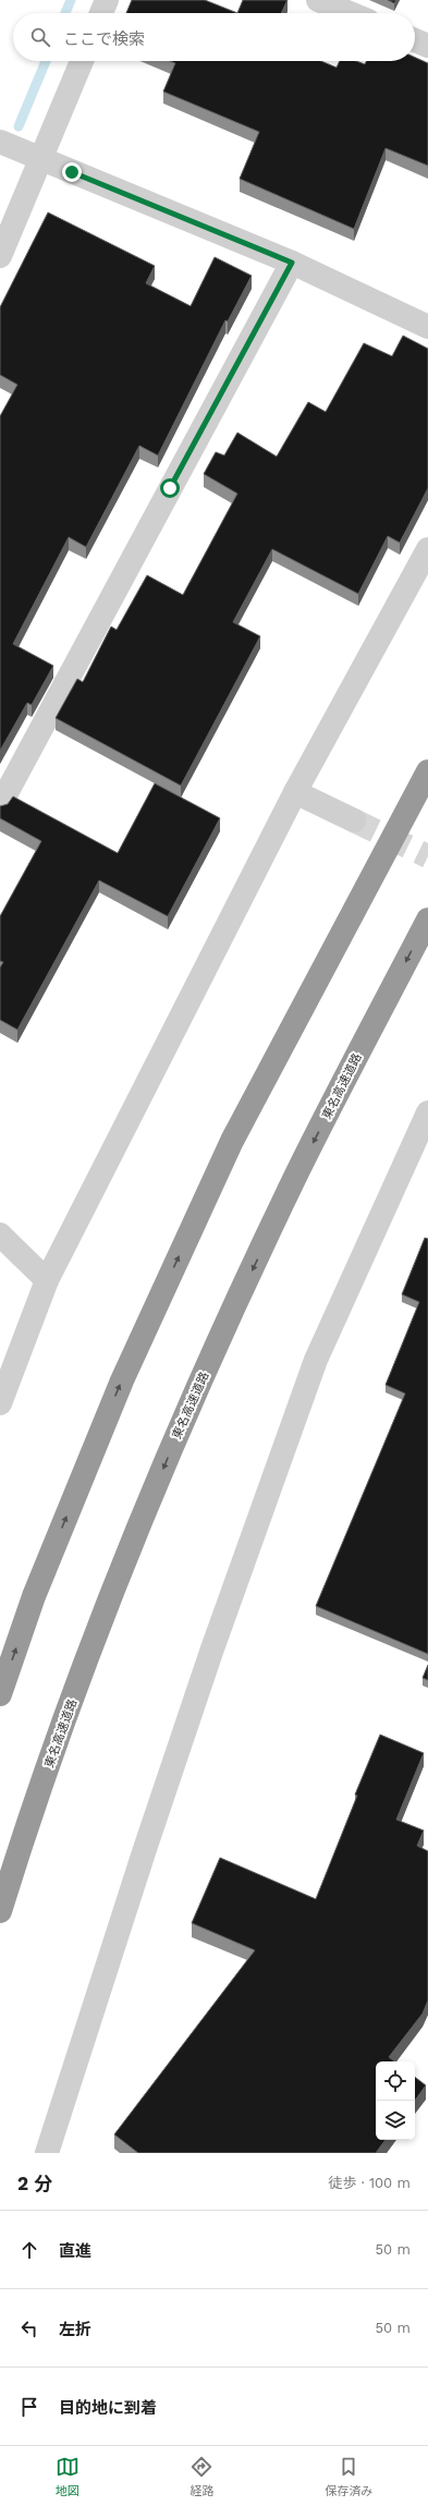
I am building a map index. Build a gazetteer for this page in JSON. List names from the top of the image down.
{
  "streets": {
    "highway": ["東名高速道路"]
  },
  "page": {
    "search": "ここで検索",
    "heading": ["2 分", "徒歩 · 100 m"],
    "list": [
      ["直進", "50 m"],
      ["左折", "50 m"],
      "目的地に到着"
    ],
    "nav": ["地図", "経路", "保存済み"]
  }
}
